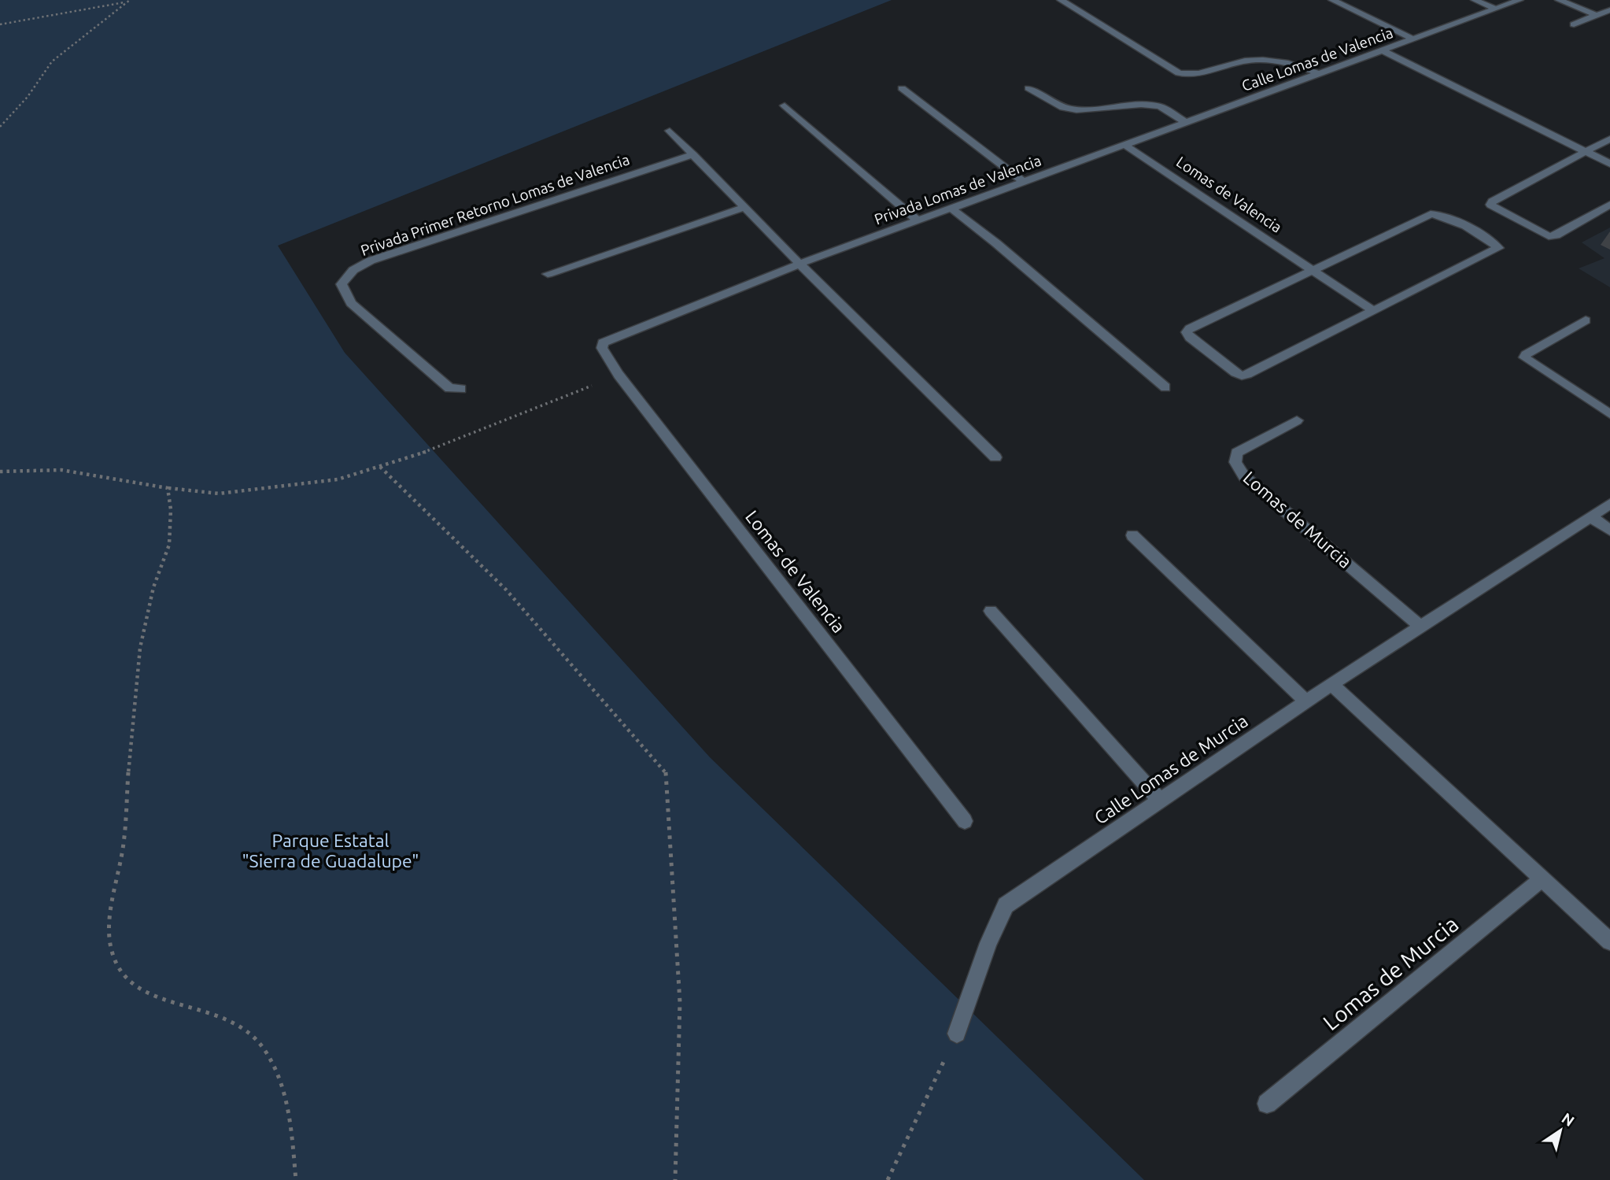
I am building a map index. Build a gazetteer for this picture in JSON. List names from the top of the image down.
{
  "streets": {
    "street": [
      "Calle Lomas de Valencia",
      "Privada Lomas de Valencia",
      "Lomas de Valencia",
      "Privada Primer Retorno Lomas de Valencia",
      "Lomas de Murcia",
      "Calle Lomas de Murcia"
    ]
  },
  "crossings": [
    ["Calle Lomas de Valencia", "Privada Lomas de Valencia"],
    ["Calle Lomas de Valencia", "Lomas de Valencia"],
    ["Privada Lomas de Valencia", "Lomas de Valencia"],
    ["Lomas de Murcia", "Calle Lomas de Murcia"]
  ],
  "parks": ["Parque Estatal \"Sierra de Guadalupe\""],
  "north": "top right"
}
